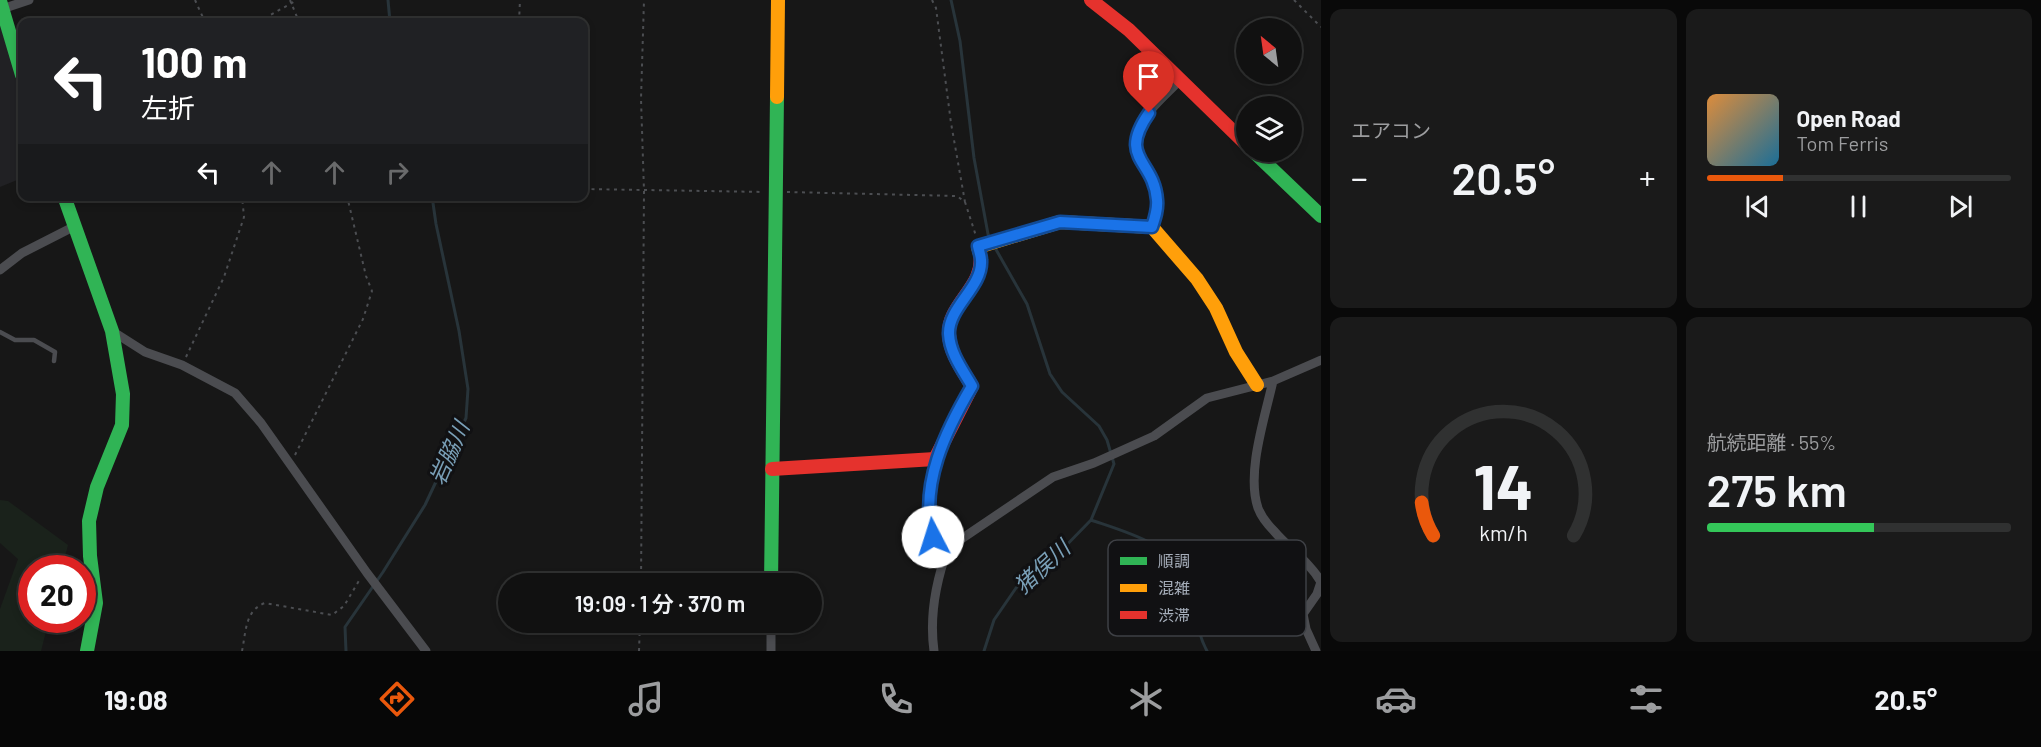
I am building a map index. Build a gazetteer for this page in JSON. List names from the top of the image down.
{
  "water": ["岩脇川", "猪俣川"],
  "legend": ["順調", "混雑", "渋滞"],
  "north": "top left",
  "page": {
    "tile": [
      "エアコン",
      ["航続距離 · 55%", "275 km"]
    ],
    "turn": ["100 m", "左折"],
    "song": ["Open Road", "Tom Ferris"],
    "heat": ["−", "20.5°", "+"],
    "limit": "20",
    "trip": "19:09 · 1 分 · 370 m",
    "tabs": ["19:08", "20.5°"],
    "gauge": ["14", "km/h"]
  }
}
